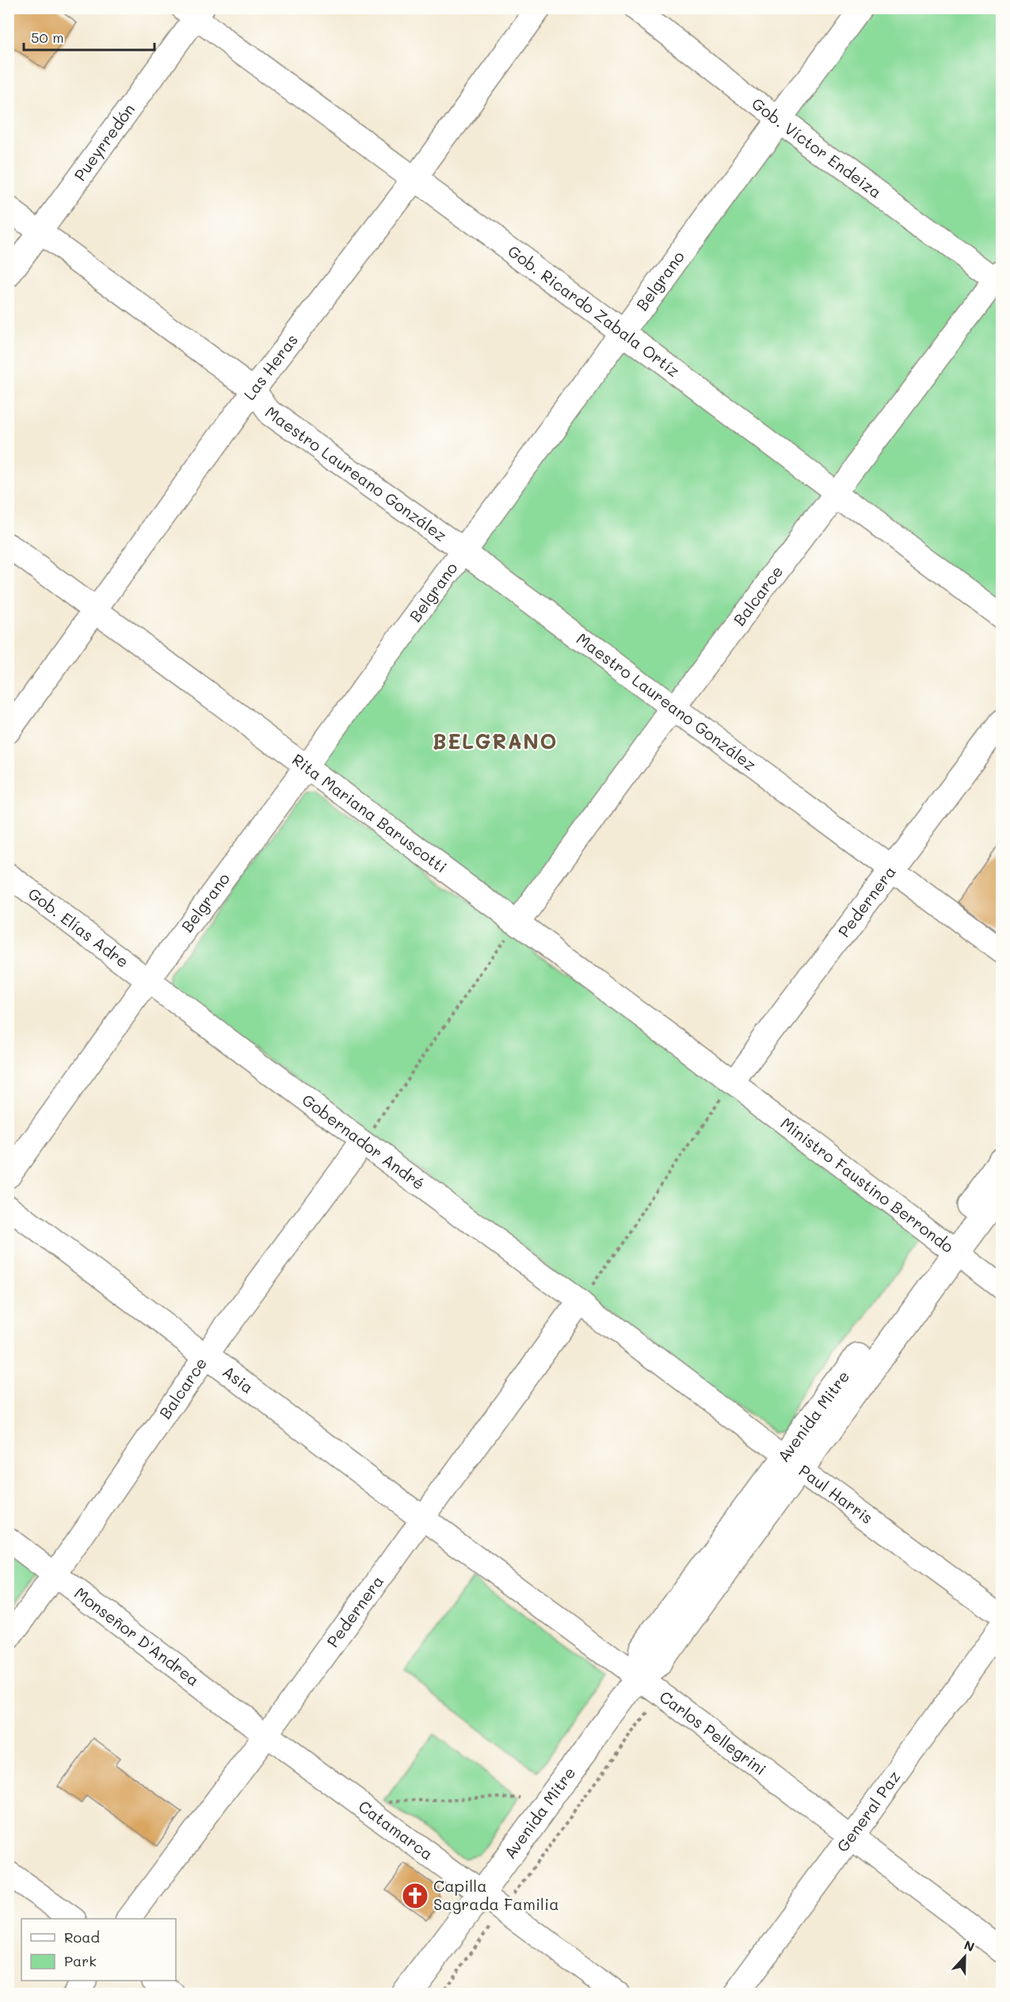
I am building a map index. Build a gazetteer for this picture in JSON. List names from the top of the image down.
{
  "streets": {
    "main road": ["Avenida Mitre"],
    "street": [
      "Pueyrredón",
      "Gob. Víctor Endeiza",
      "Belgrano",
      "Gob. Ricardo Zabala Ortíz",
      "Las Heras",
      "Maestro Laureano González",
      "Balcarce",
      "Rita Mariana Baruscotti",
      "Pedernera",
      "Gob. Elías Adre",
      "Gobernador André",
      "Ministro Faustino Berrondo",
      "Asia",
      "Paul Harris",
      "Monseñor D'Andrea",
      "Carlos Pellegrini",
      "General Paz",
      "Catamarca"
    ]
  },
  "crossings": [
    ["Pueyrredón", "Gob. Ricardo Zabala Ortíz"],
    ["Pueyrredón", "Maestro Laureano González"],
    ["Gob. Víctor Endeiza", "Belgrano"],
    ["Gob. Víctor Endeiza", "Balcarce"],
    ["Belgrano", "Gob. Ricardo Zabala Ortíz"],
    ["Belgrano", "Maestro Laureano González"],
    ["Belgrano", "Rita Mariana Baruscotti"],
    ["Belgrano", "Gob. Elías Adre"],
    ["Belgrano", "Gobernador André"],
    ["Gob. Ricardo Zabala Ortíz", "Las Heras"],
    ["Gob. Ricardo Zabala Ortíz", "Balcarce"],
    ["Las Heras", "Maestro Laureano González"],
    ["Las Heras", "Rita Mariana Baruscotti"],
    ["Maestro Laureano González", "Balcarce"],
    ["Maestro Laureano González", "Pedernera"],
    ["Balcarce", "Rita Mariana Baruscotti"],
    ["Balcarce", "Gobernador André"],
    ["Balcarce", "Asia"],
    ["Balcarce", "Monseñor D'Andrea"],
    ["Rita Mariana Baruscotti", "Pedernera"],
    ["Rita Mariana Baruscotti", "Ministro Faustino Berrondo"],
    ["Pedernera", "Gobernador André"],
    ["Pedernera", "Ministro Faustino Berrondo"],
    ["Pedernera", "Asia"],
    ["Pedernera", "Paul Harris"],
    ["Pedernera", "Monseñor D'Andrea"],
    ["Pedernera", "Carlos Pellegrini"],
    ["Pedernera", "Catamarca"],
    ["Gob. Elías Adre", "Gobernador André"],
    ["Gobernador André", "Paul Harris"],
    ["Ministro Faustino Berrondo", "Avenida Mitre"],
    ["Asia", "Carlos Pellegrini"],
    ["Avenida Mitre", "Paul Harris"],
    ["Avenida Mitre", "Carlos Pellegrini"],
    ["Avenida Mitre", "Catamarca"],
    ["Monseñor D'Andrea", "Catamarca"],
    ["Carlos Pellegrini", "General Paz"]
  ],
  "districts": ["BELGRANO"],
  "places": {
    "church": ["Capilla Sagrada Familia"]
  },
  "legend": ["Road", "Park"],
  "scale_bar": "50 m",
  "north": "top"
}
